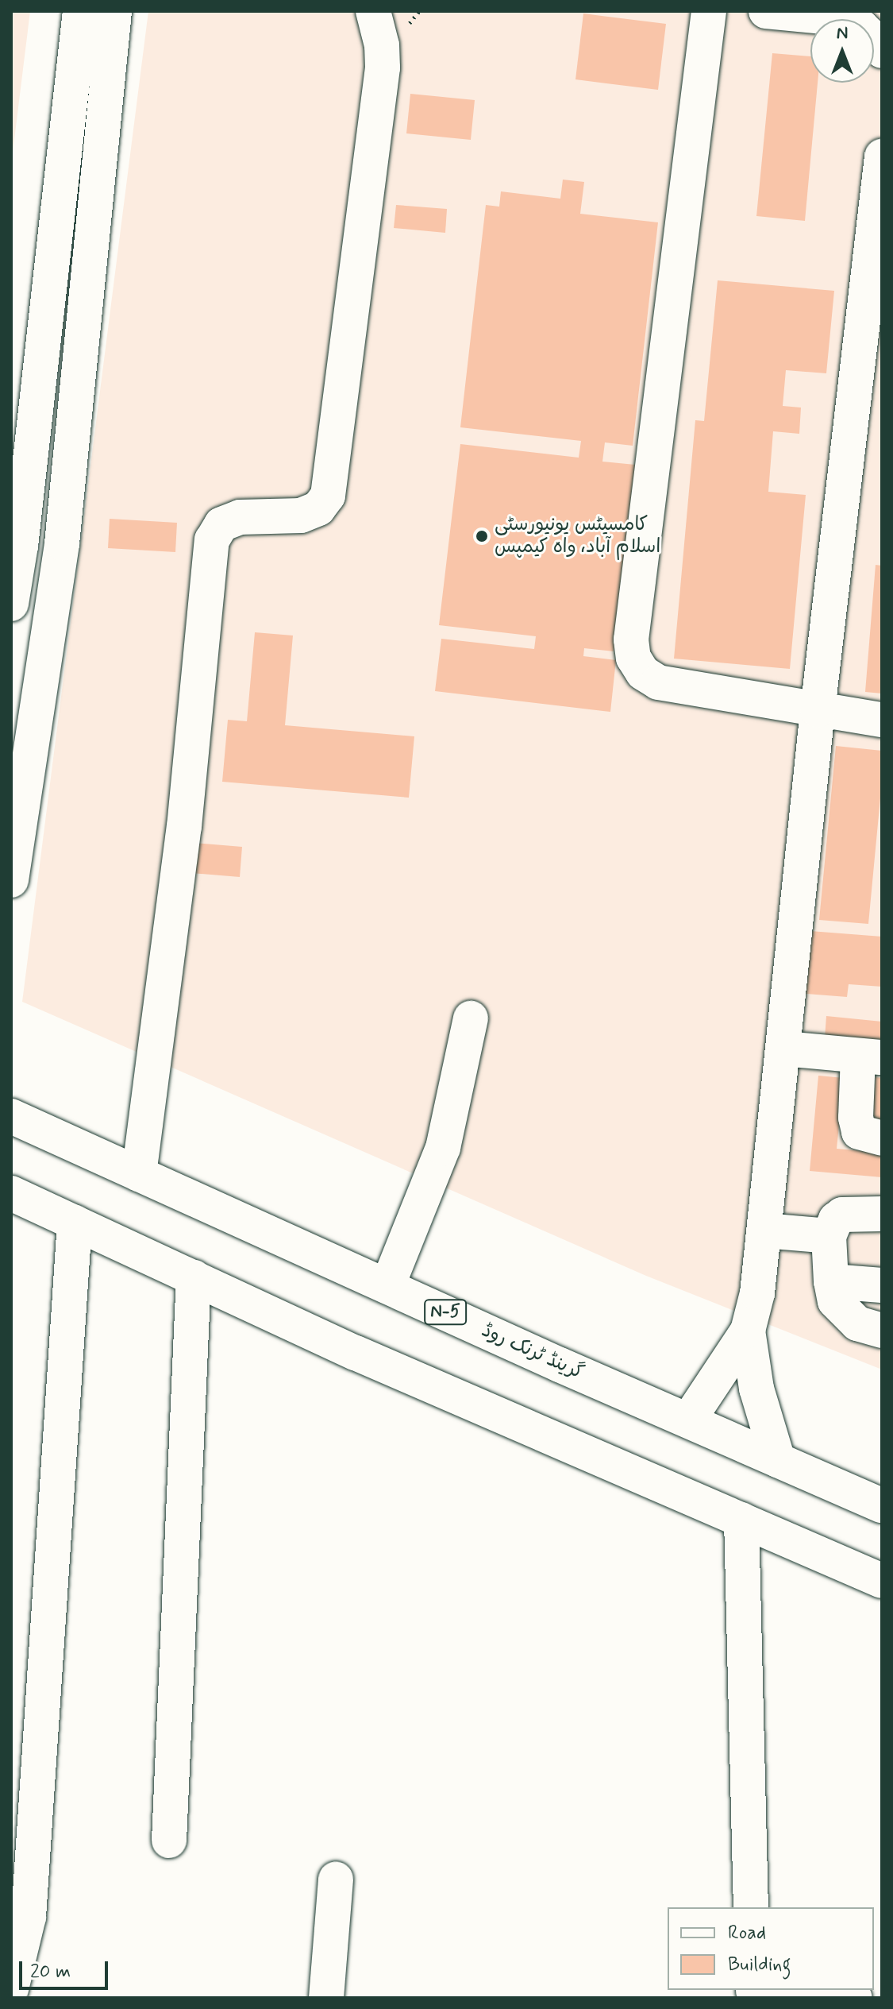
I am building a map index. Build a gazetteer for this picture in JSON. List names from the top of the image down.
{
  "streets": {
    "main road": ["N-5", "گرینڈ ٹرنک روڈ"]
  },
  "places": ["کامسیٹس یونیورسٹی اسلام آباد، واہ کیمپس"],
  "legend": ["Road", "Building"],
  "scale_bar": "20 m",
  "north": "top"
}
